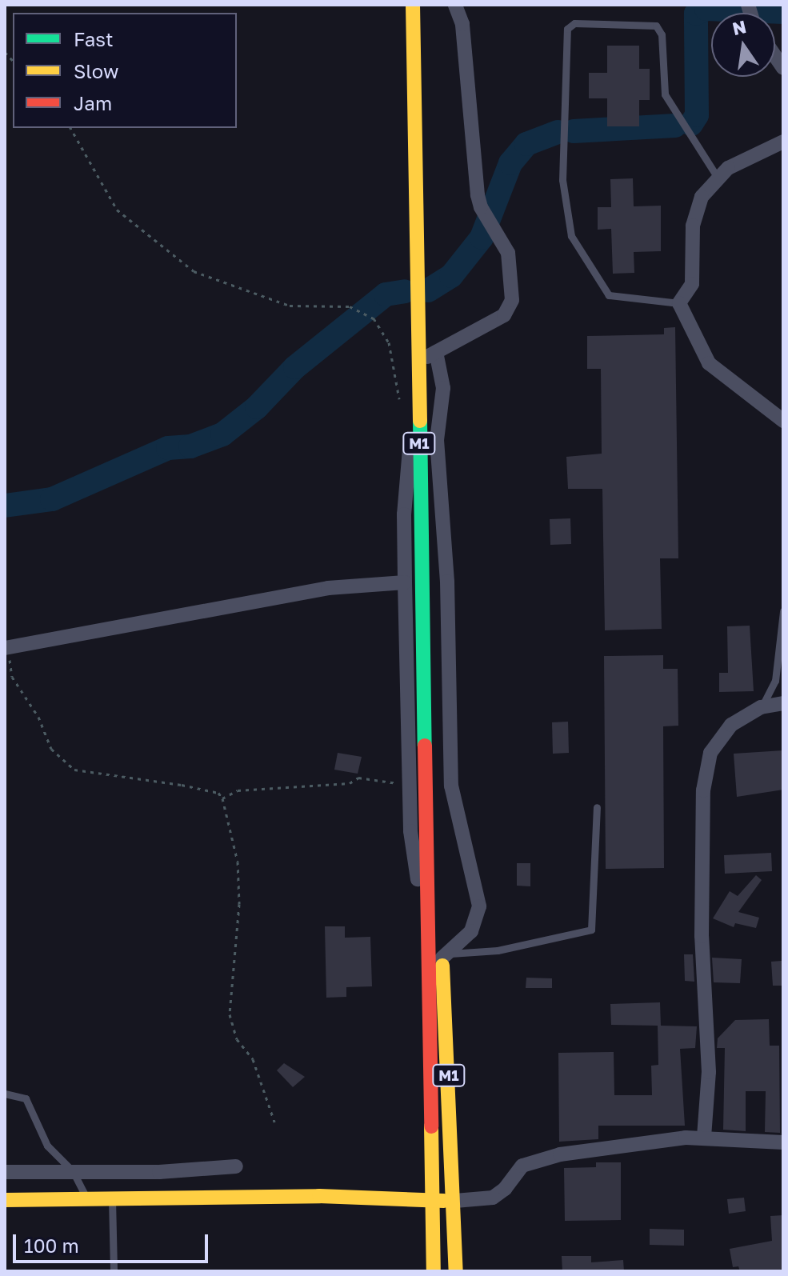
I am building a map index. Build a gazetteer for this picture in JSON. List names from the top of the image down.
{
  "streets": {
    "main road": ["M1"]
  },
  "legend": ["Fast", "Slow", "Jam"],
  "scale_bar": "100 m",
  "north": "top"
}
